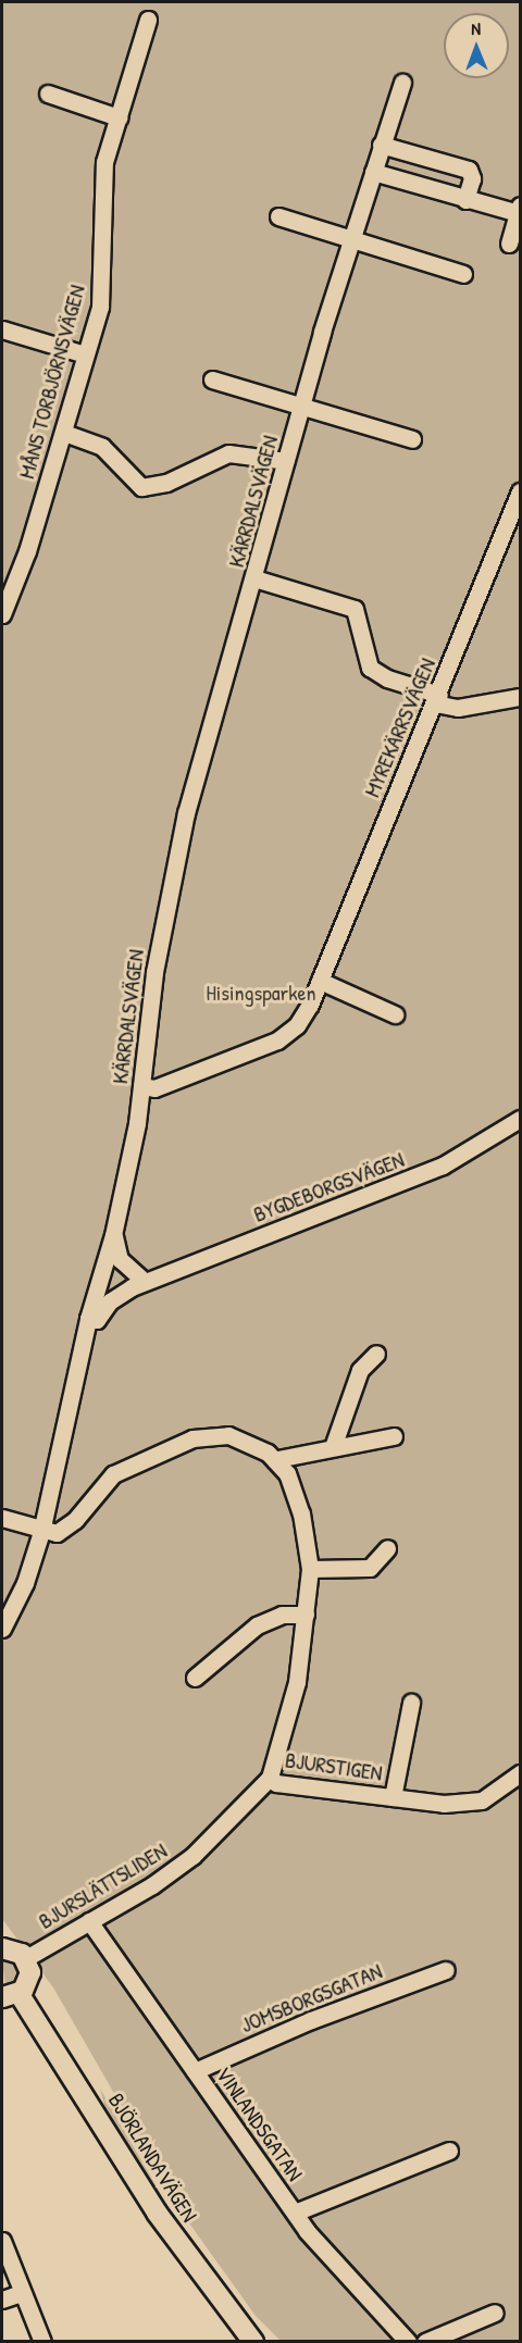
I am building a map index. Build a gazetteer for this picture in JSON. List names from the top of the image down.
{
  "streets": {
    "street": [
      "MÅNS TORBJÖRNSVÄGEN",
      "KÄRRDALSVÄGEN",
      "MYREKÄRRSVÄGEN",
      "BYGDEBORGSVÄGEN",
      "BJURSTIGEN",
      "BJURSLÄTTSLIDEN",
      "JOMSBORGSGATAN",
      "VINLANDSGATAN",
      "BJÖRLANDAVÄGEN"
    ]
  },
  "crossings": [
    ["KÄRRDALSVÄGEN", "MYREKÄRRSVÄGEN"],
    ["KÄRRDALSVÄGEN", "BYGDEBORGSVÄGEN"],
    ["BJURSTIGEN", "BJURSLÄTTSLIDEN"],
    ["BJURSLÄTTSLIDEN", "VINLANDSGATAN"],
    ["BJURSLÄTTSLIDEN", "BJÖRLANDAVÄGEN"],
    ["JOMSBORGSGATAN", "VINLANDSGATAN"]
  ],
  "parks": ["Hisingsparken"],
  "north": "top"
}
